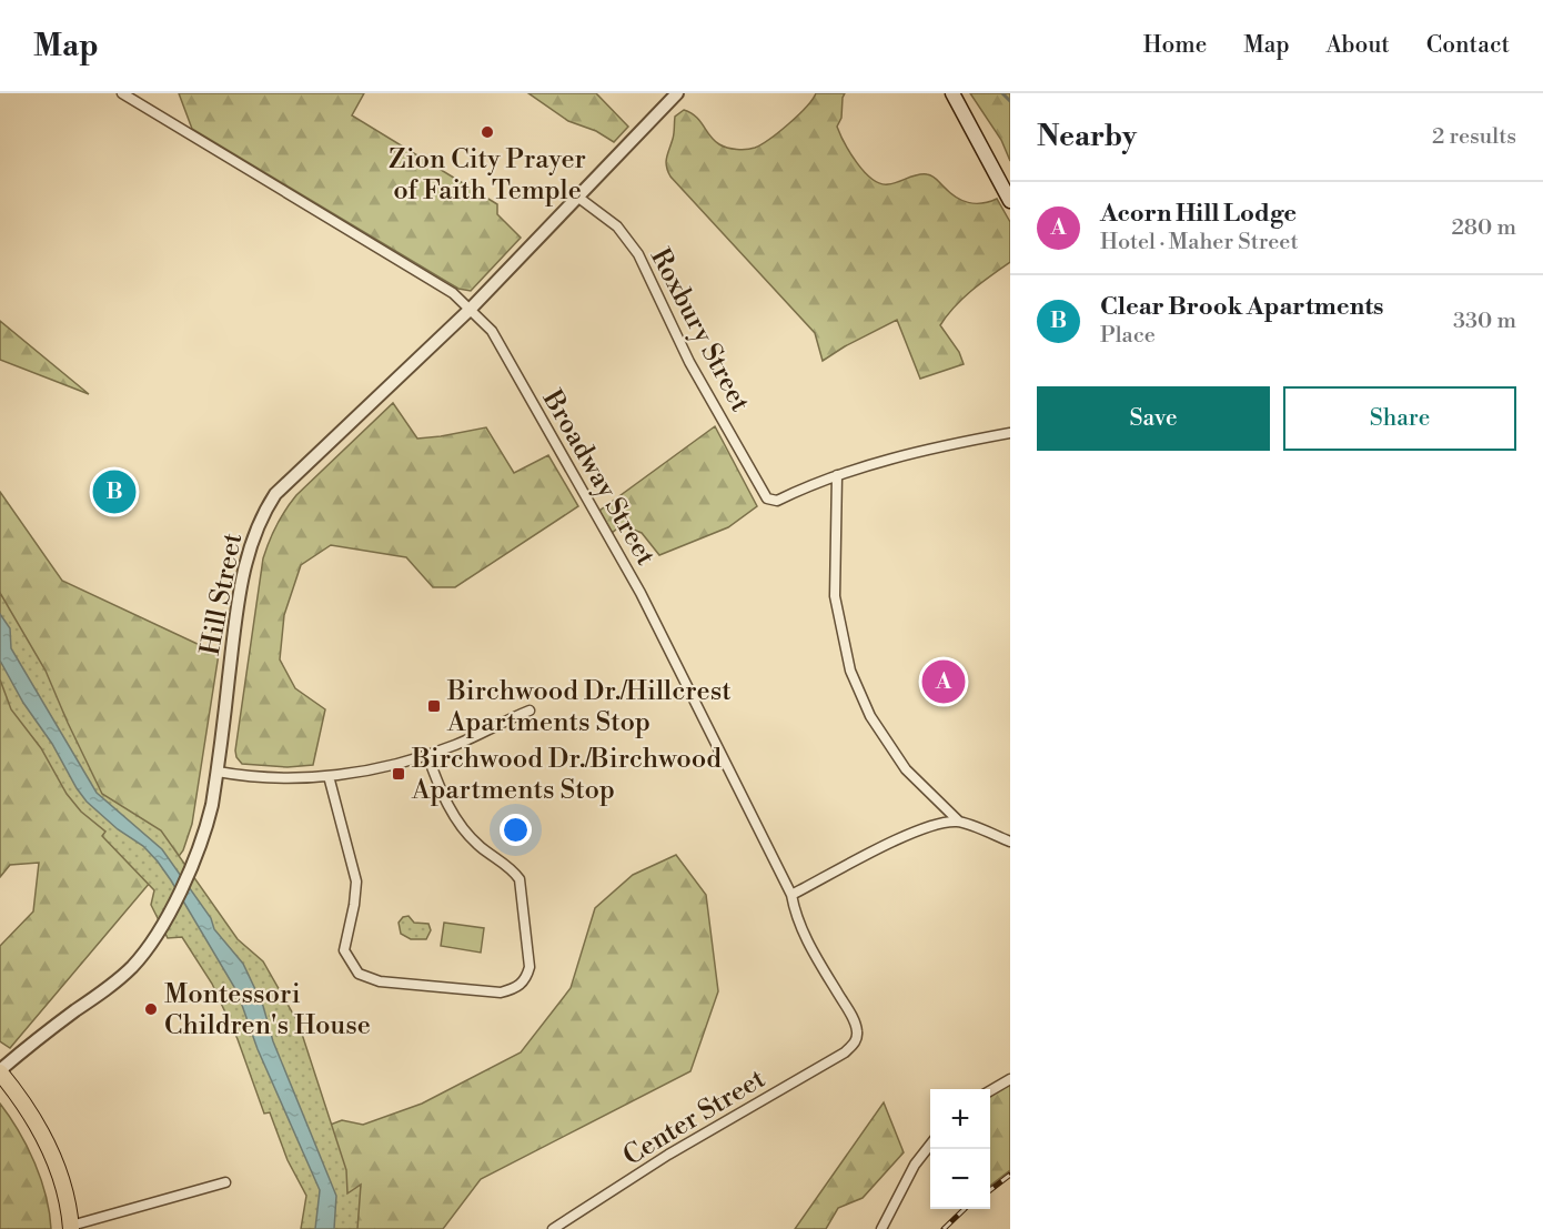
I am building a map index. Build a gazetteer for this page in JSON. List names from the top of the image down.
{
  "streets": {
    "street": [
      "Roxbury Street",
      "Broadway Street",
      "Hill Street",
      "Center Street"
    ]
  },
  "crossings": [
    ["Roxbury Street", "Hill Street"],
    ["Broadway Street", "Hill Street"],
    ["Broadway Street", "Center Street"]
  ],
  "places": {
    "other": ["Zion City Prayer of Faith Temple", "Montessori Children's House"],
    "transit": ["Birchwood Dr./Hillcrest Apartments Stop", "Birchwood Dr./Birchwood Apartments Stop"]
  },
  "page": {
    "header": "Map",
    "nav": [
      "Home",
      "Map",
      "About",
      "Contact"
    ],
    "heading": ["Nearby", "2 results"],
    "list": [
      {
        "mark": "A",
        "name": "Acorn Hill Lodge",
        "note": "Hotel · Maher Street",
        "value": "280 m"
      },
      {
        "mark": "B",
        "name": "Clear Brook Apartments",
        "note": "Place",
        "value": "330 m"
      }
    ],
    "buttons": ["Save", "Share"],
    "pins": ["B", "A"],
    "map_buttons": ["+", "−"]
  }
}
